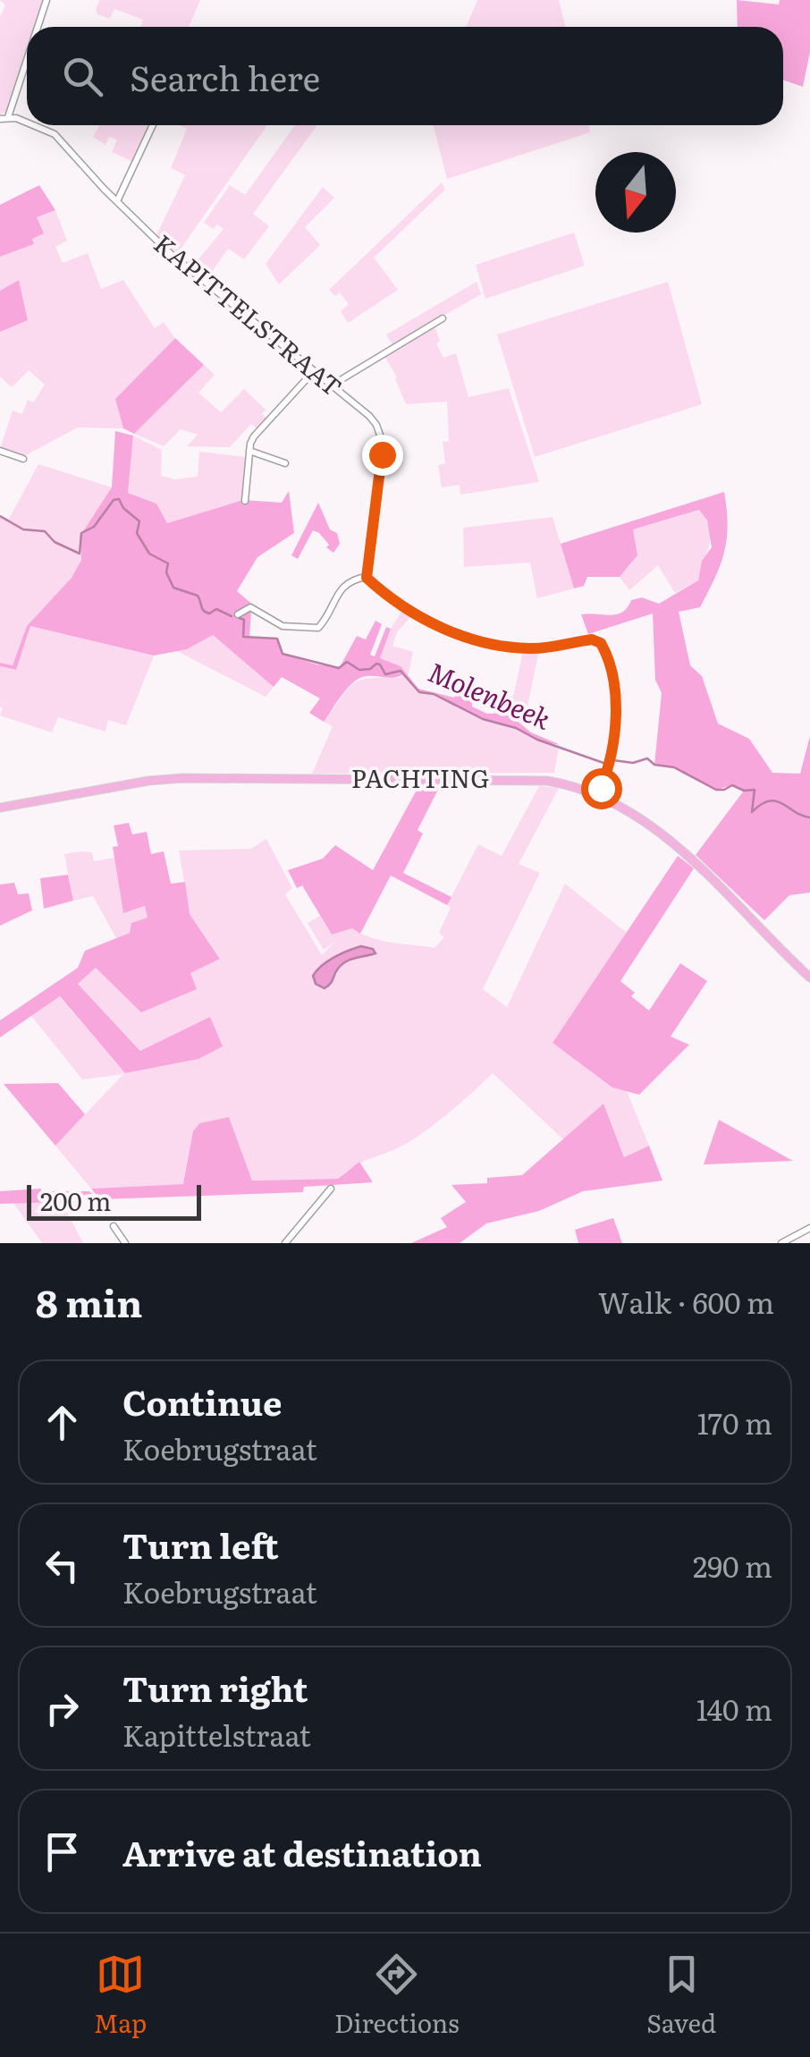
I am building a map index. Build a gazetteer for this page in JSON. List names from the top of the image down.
{
  "streets": {
    "main road": ["PACHTING"],
    "street": ["KAPITTELSTRAAT"]
  },
  "water": ["Molenbeek"],
  "scale_bar": "200 m",
  "north": "bottom",
  "page": {
    "search": "Search here",
    "scale": "200 m",
    "heading": ["8 min", "Walk · 600 m"],
    "list": [
      ["Continue", "Koebrugstraat", "170 m"],
      ["Turn left", "Koebrugstraat", "290 m"],
      ["Turn right", "Kapittelstraat", "140 m"],
      "Arrive at destination"
    ],
    "nav": ["Map", "Directions", "Saved"]
  }
}
